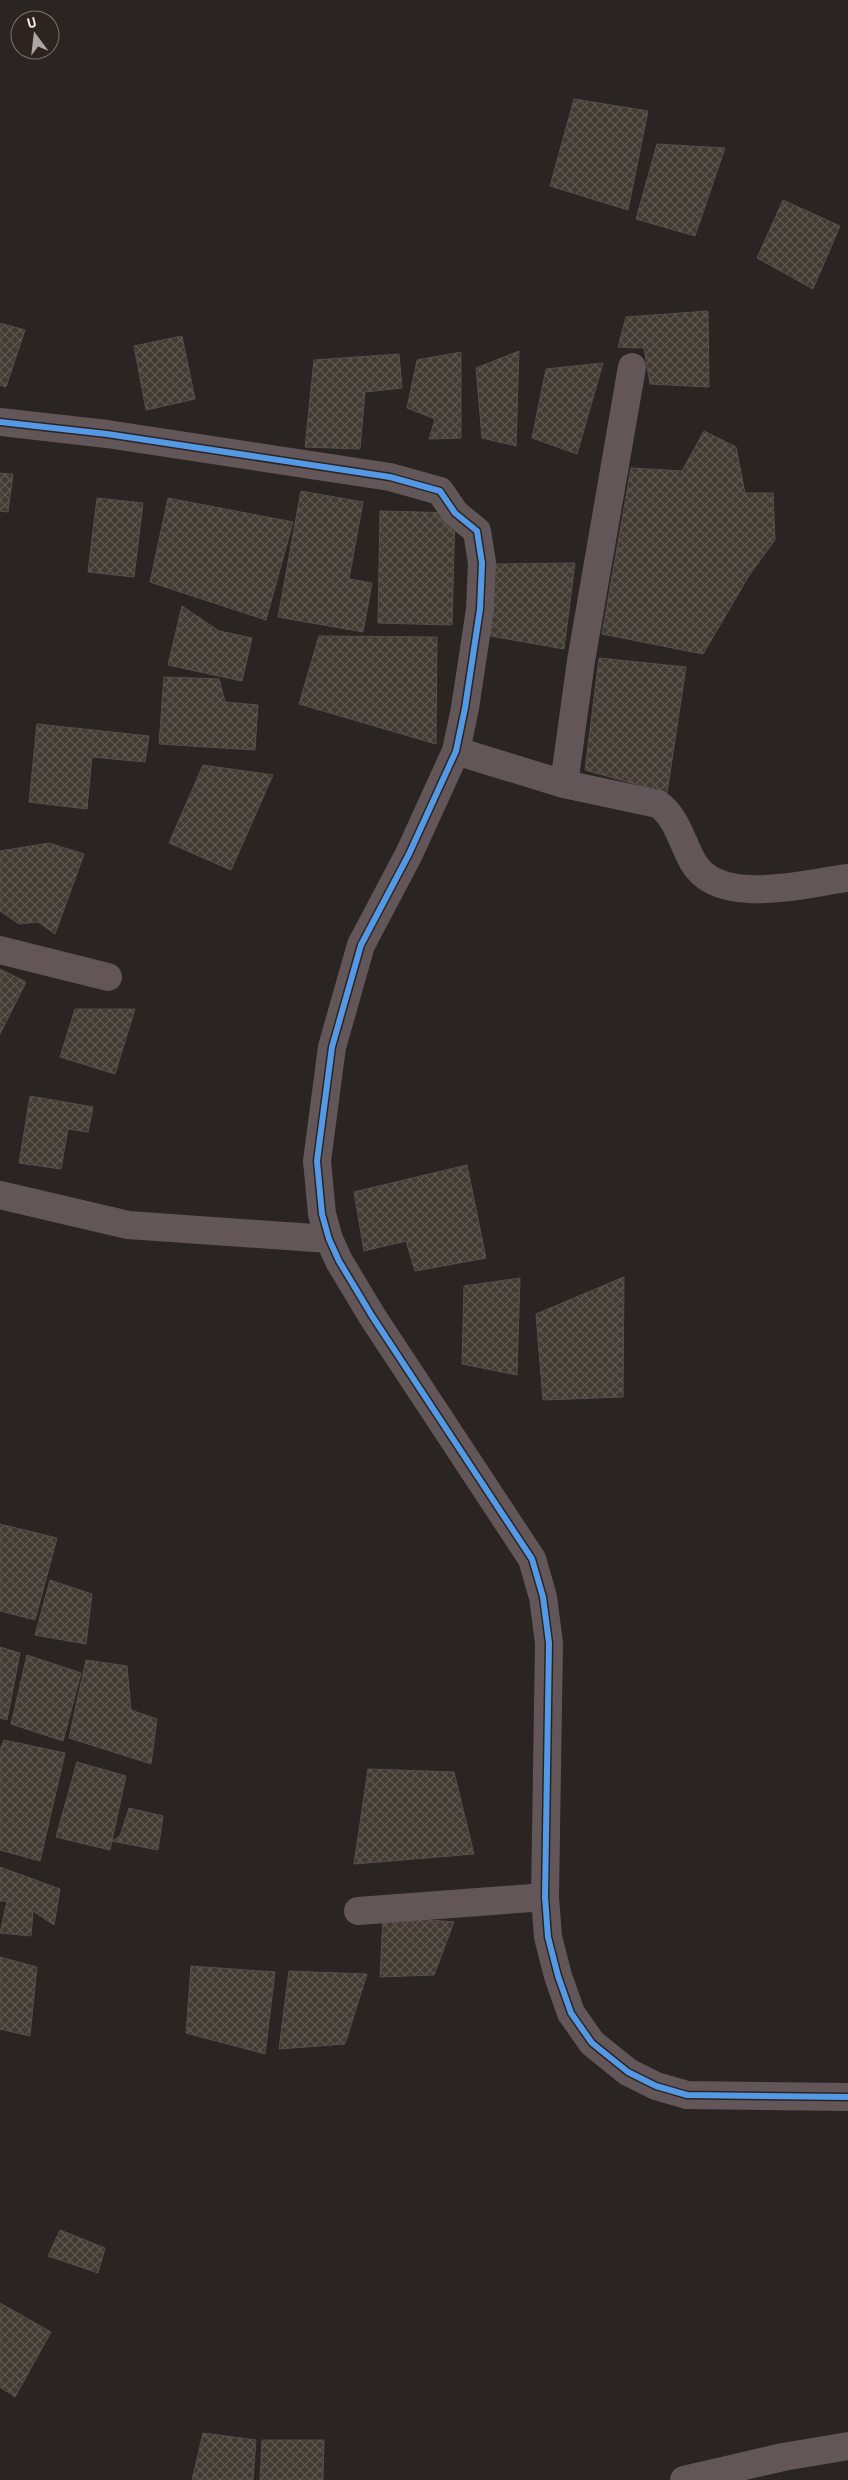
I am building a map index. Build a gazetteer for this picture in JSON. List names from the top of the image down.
{
  "north": "top"
}
